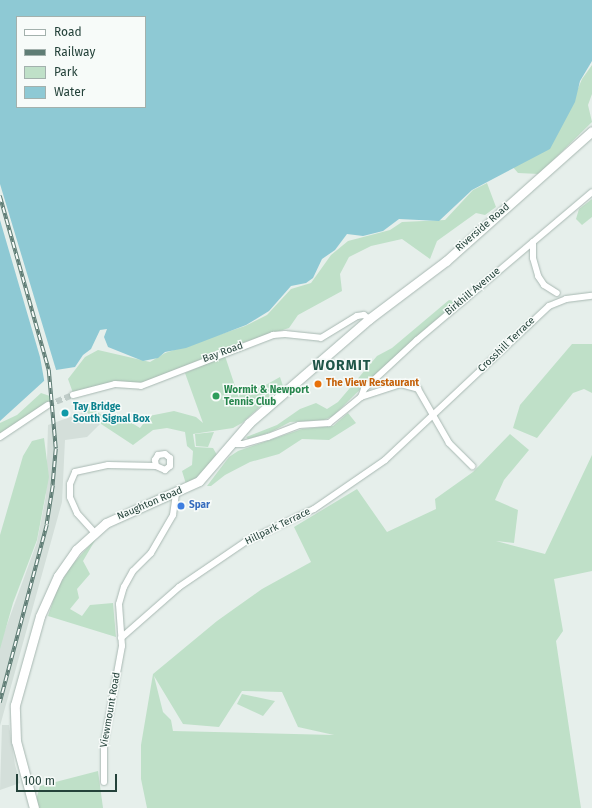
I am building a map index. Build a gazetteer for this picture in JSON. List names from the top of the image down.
{
  "streets": {
    "main road": ["Riverside Road", "Naughton Road"],
    "street": [
      "Birkhill Avenue",
      "Crosshill Terrace",
      "Bay Road",
      "Hillpark Terrace",
      "Viewmount Road"
    ]
  },
  "crossings": [
    ["Riverside Road", "Bay Road"],
    ["Riverside Road", "Naughton Road"],
    ["Crosshill Terrace", "Hillpark Terrace"],
    ["Bay Road", "Naughton Road"],
    ["Naughton Road", "Viewmount Road"],
    ["Hillpark Terrace", "Viewmount Road"]
  ],
  "districts": ["WORMIT"],
  "places": [
    "The View Restaurant",
    "Wormit & Newport Tennis Club",
    "Tay Bridge South Signal Box",
    "Spar"
  ],
  "legend": [
    "Road",
    "Railway",
    "Park",
    "Water"
  ],
  "scale_bar": "100 m"
}
